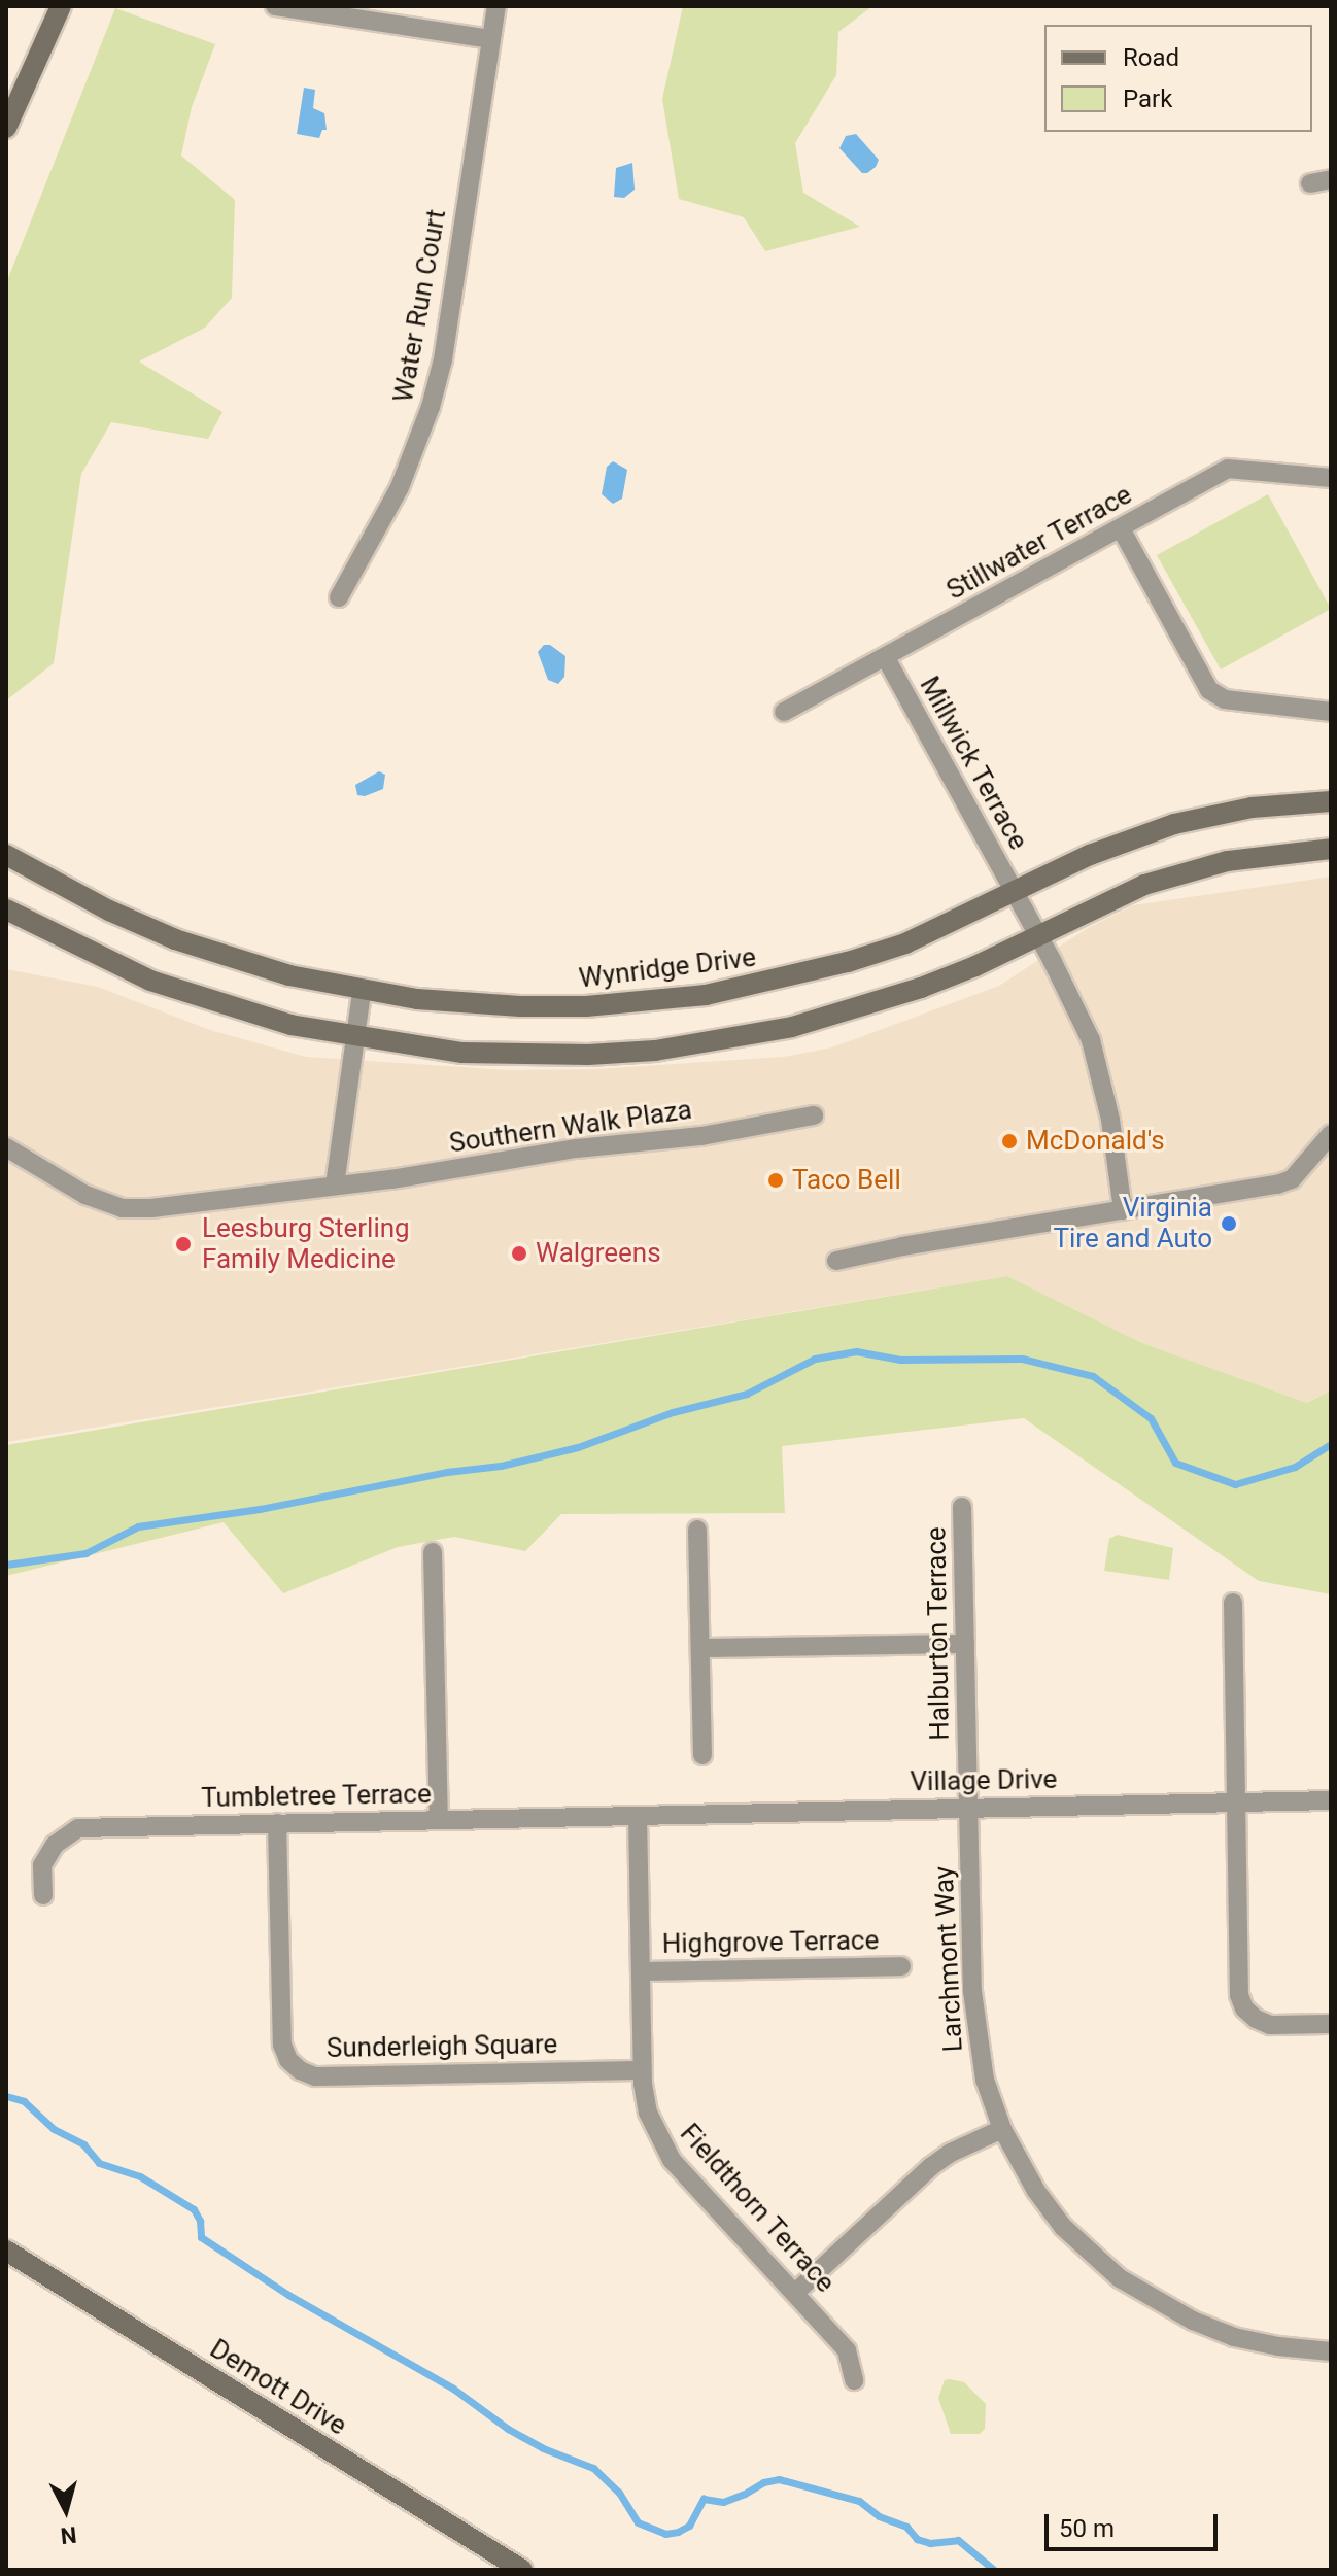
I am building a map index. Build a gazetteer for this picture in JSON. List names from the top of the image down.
{
  "streets": {
    "street": [
      "Water Run Court",
      "Stillwater Terrace",
      "Millwick Terrace",
      "Wynridge Drive",
      "Southern Walk Plaza",
      "Halburton Terrace",
      "Village Drive",
      "Tumbletree Terrace",
      "Highgrove Terrace",
      "Larchmont Way",
      "Sunderleigh Square",
      "Fieldthorn Terrace",
      "Demott Drive"
    ]
  },
  "crossings": [
    ["Stillwater Terrace", "Millwick Terrace"],
    ["Millwick Terrace", "Wynridge Drive"],
    ["Halburton Terrace", "Village Drive"],
    ["Halburton Terrace", "Larchmont Way"],
    ["Village Drive", "Tumbletree Terrace"],
    ["Village Drive", "Larchmont Way"],
    ["Village Drive", "Fieldthorn Terrace"],
    ["Tumbletree Terrace", "Sunderleigh Square"],
    ["Tumbletree Terrace", "Fieldthorn Terrace"],
    ["Highgrove Terrace", "Fieldthorn Terrace"],
    ["Sunderleigh Square", "Fieldthorn Terrace"]
  ],
  "places": [
    "McDonald's",
    "Taco Bell",
    "Virginia Tire and Auto",
    "Leesburg Sterling Family Medicine",
    "Walgreens"
  ],
  "legend": ["Road", "Park"],
  "scale_bar": "50 m",
  "north": "bottom"
}
